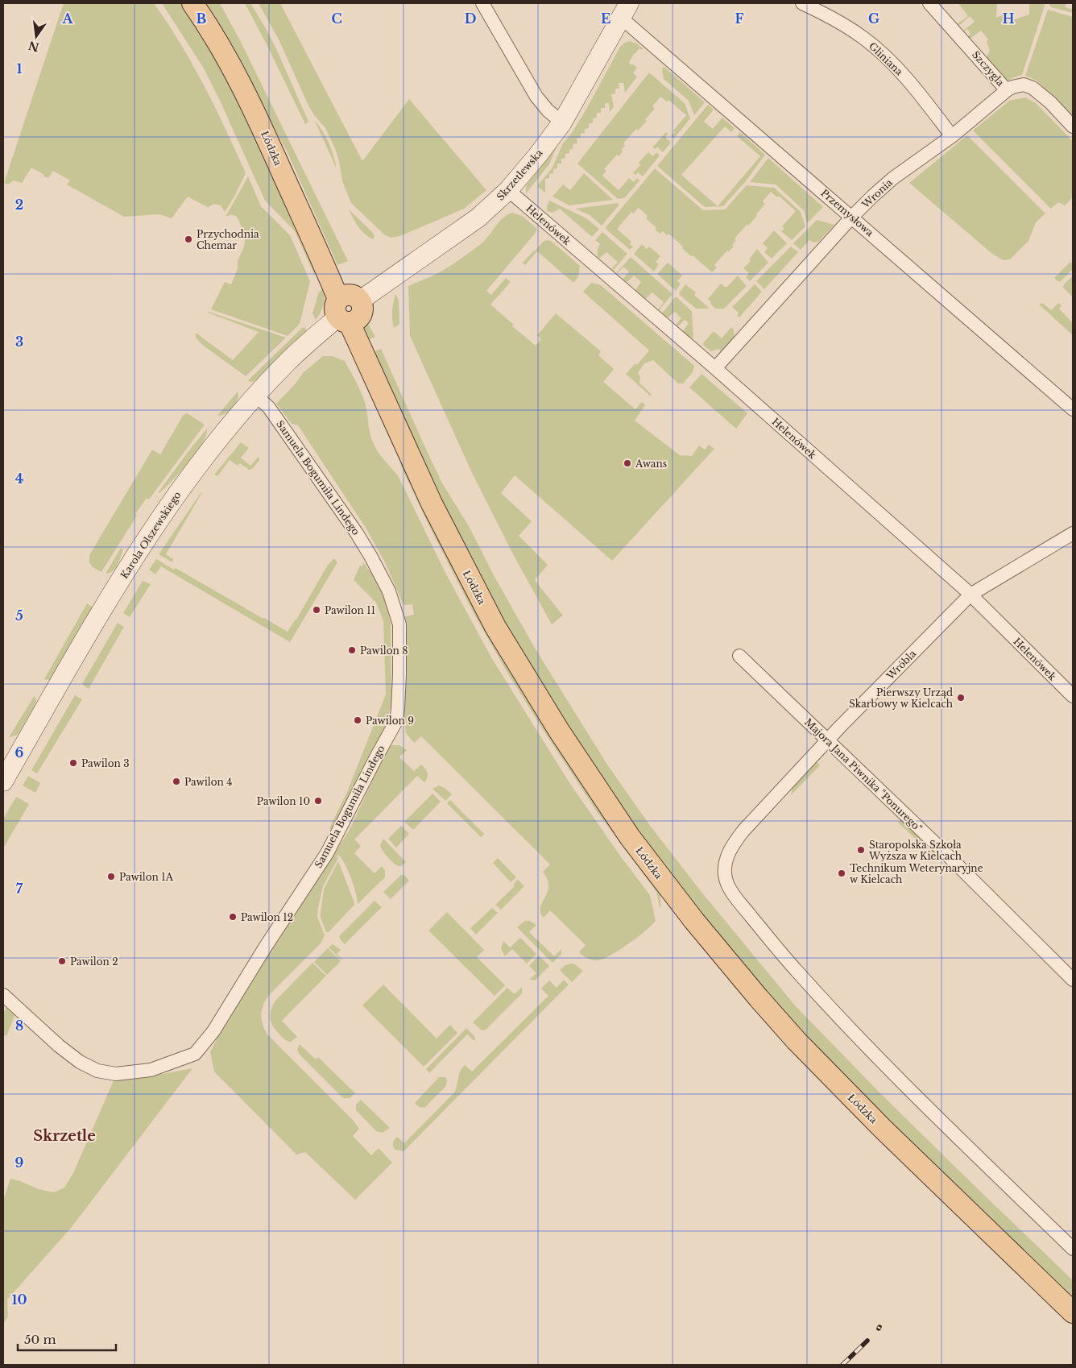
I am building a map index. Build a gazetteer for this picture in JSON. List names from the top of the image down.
{
  "streets": {
    "main road": ["Łódzka"],
    "street": [
      "Gliniana",
      "Szczygla",
      "Skrzetlewska",
      "Wronia",
      "Przemysłowa",
      "Helenówek",
      "Samuela Bogumiła Lindego",
      "Karola Olszewskiego",
      "Wróbla",
      "Majora Jana Piwnika \"Ponurego\""
    ]
  },
  "crossings": [
    ["Gliniana", "Wronia"],
    ["Szczygla", "Wronia"],
    ["Łódzka", "Karola Olszewskiego"],
    ["Skrzetlewska", "Przemysłowa"],
    ["Skrzetlewska", "Helenówek"],
    ["Wronia", "Przemysłowa"],
    ["Wronia", "Helenówek"],
    ["Helenówek", "Wróbla"],
    ["Samuela Bogumiła Lindego", "Karola Olszewskiego"],
    ["Wróbla", "Majora Jana Piwnika \"Ponurego\""]
  ],
  "districts": ["Skrzetle"],
  "places": [
    "Przychodnia Chemar",
    "Awans",
    "Pawilon 11",
    "Pawilon 8",
    "Pierwszy Urząd Skarbowy w Kielcach",
    "Pawilon 9",
    "Pawilon 3",
    "Pawilon 4",
    "Pawilon 10",
    "Staropolska Szkoła Wyższa w Kielcach",
    "Technikum Weterynaryjne w Kielcach",
    "Pawilon 1A",
    "Pawilon 12",
    "Pawilon 2"
  ],
  "scale_bar": "50 m",
  "north": "bottom",
  "grid": {
    "columns": [
      "A",
      "B",
      "C",
      "D",
      "E",
      "F",
      "G",
      "H"
    ],
    "rows": [
      "1",
      "2",
      "3",
      "4",
      "5",
      "6",
      "7",
      "8",
      "9",
      "10"
    ]
  }
}
